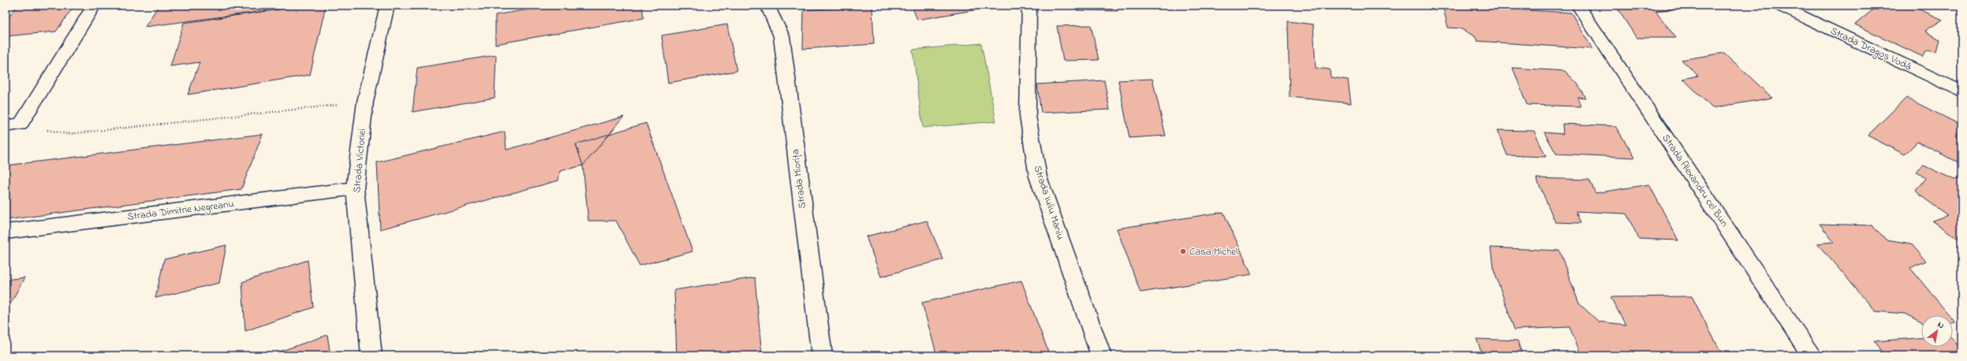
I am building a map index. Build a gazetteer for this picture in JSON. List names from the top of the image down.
{
  "streets": {
    "street": [
      "Strada Dragoș Vodă",
      "Strada Victoriei",
      "Strada Miorița",
      "Strada Alexandru cel Bun",
      "Strada Iuliu Maniu",
      "Strada Dimitrie Negreanu"
    ]
  },
  "crossings": [
    ["Strada Victoriei", "Strada Dimitrie Negreanu"]
  ],
  "places": ["Casa Michel"],
  "north": "top right"
}
